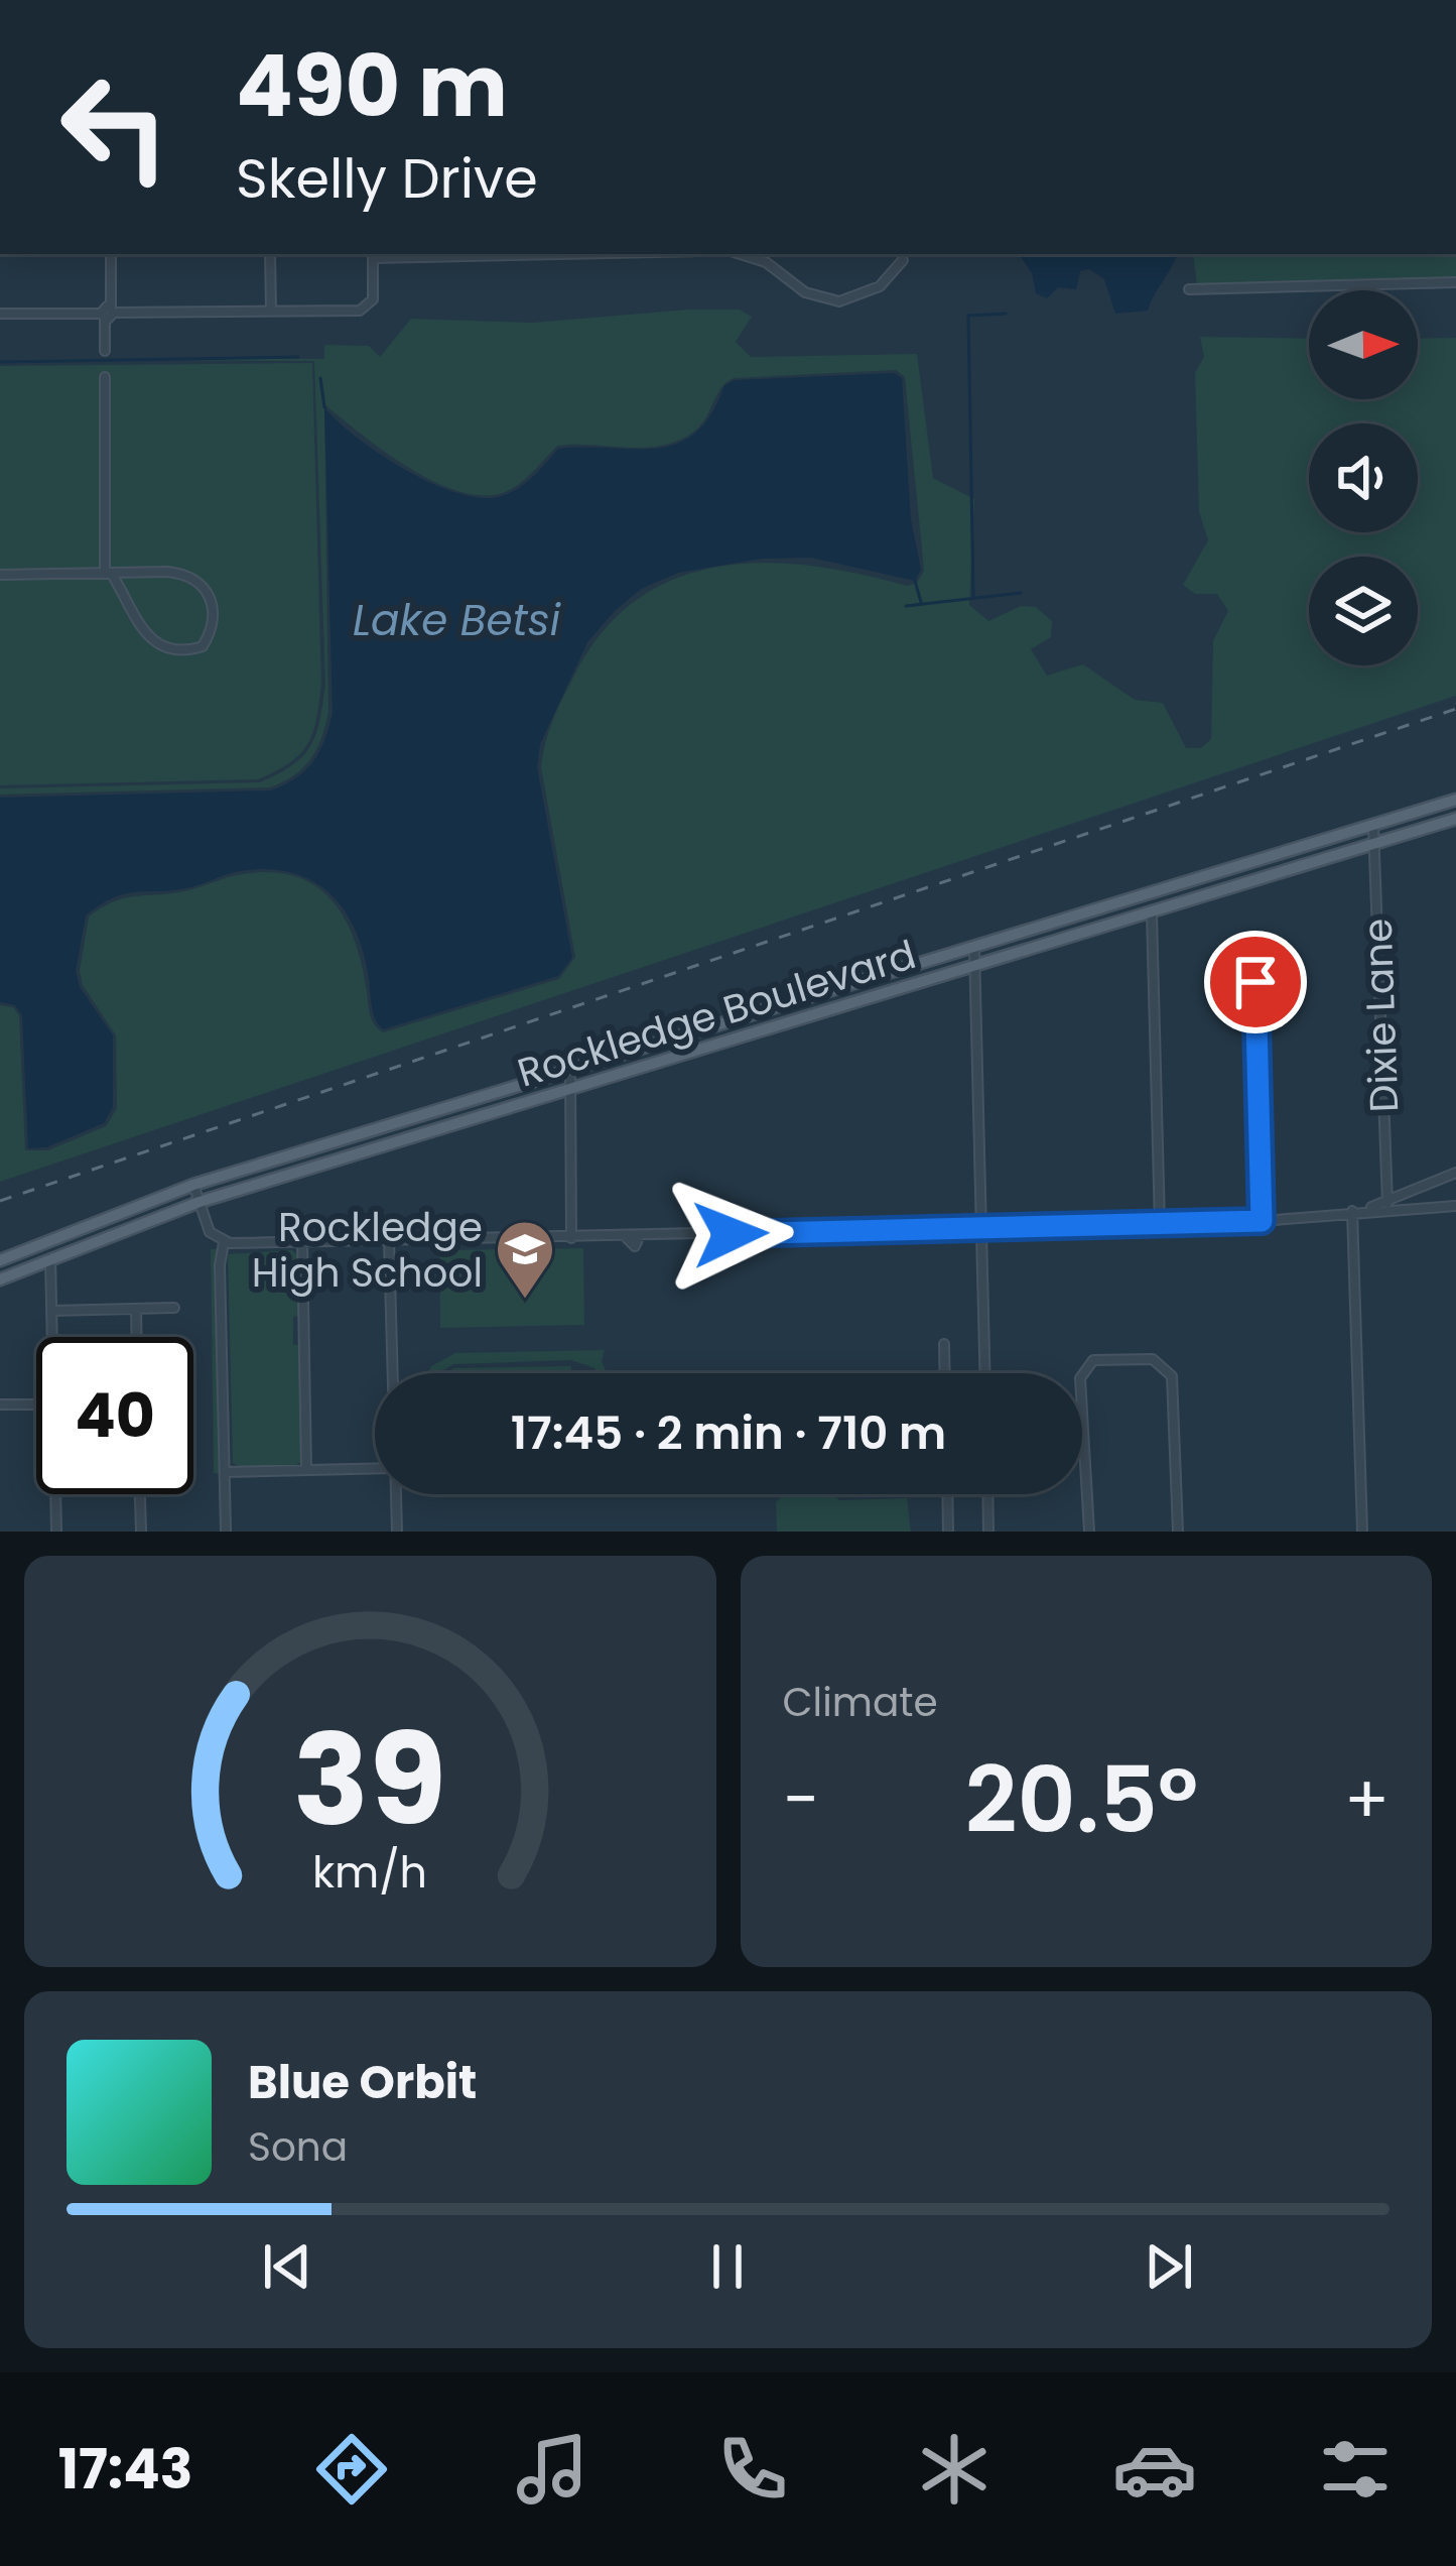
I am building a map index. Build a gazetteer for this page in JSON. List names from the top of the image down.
{
  "streets": {
    "main road": ["Rockledge Boulevard"],
    "street": ["Dixie Lane"]
  },
  "crossings": [
    ["Rockledge Boulevard", "Dixie Lane"]
  ],
  "water": ["Lake Betsi"],
  "places": {
    "school or university": ["Rockledge High School"]
  },
  "north": "right",
  "page": {
    "turn": ["490 m", "Skelly Drive"],
    "limit": "40",
    "trip": "17:45 · 2 min · 710 m",
    "tile": "Climate",
    "heat": ["−", "20.5°", "+"],
    "song": ["Blue Orbit", "Sona"],
    "tabs": "17:43",
    "gauge": ["39", "km/h"]
  }
}
